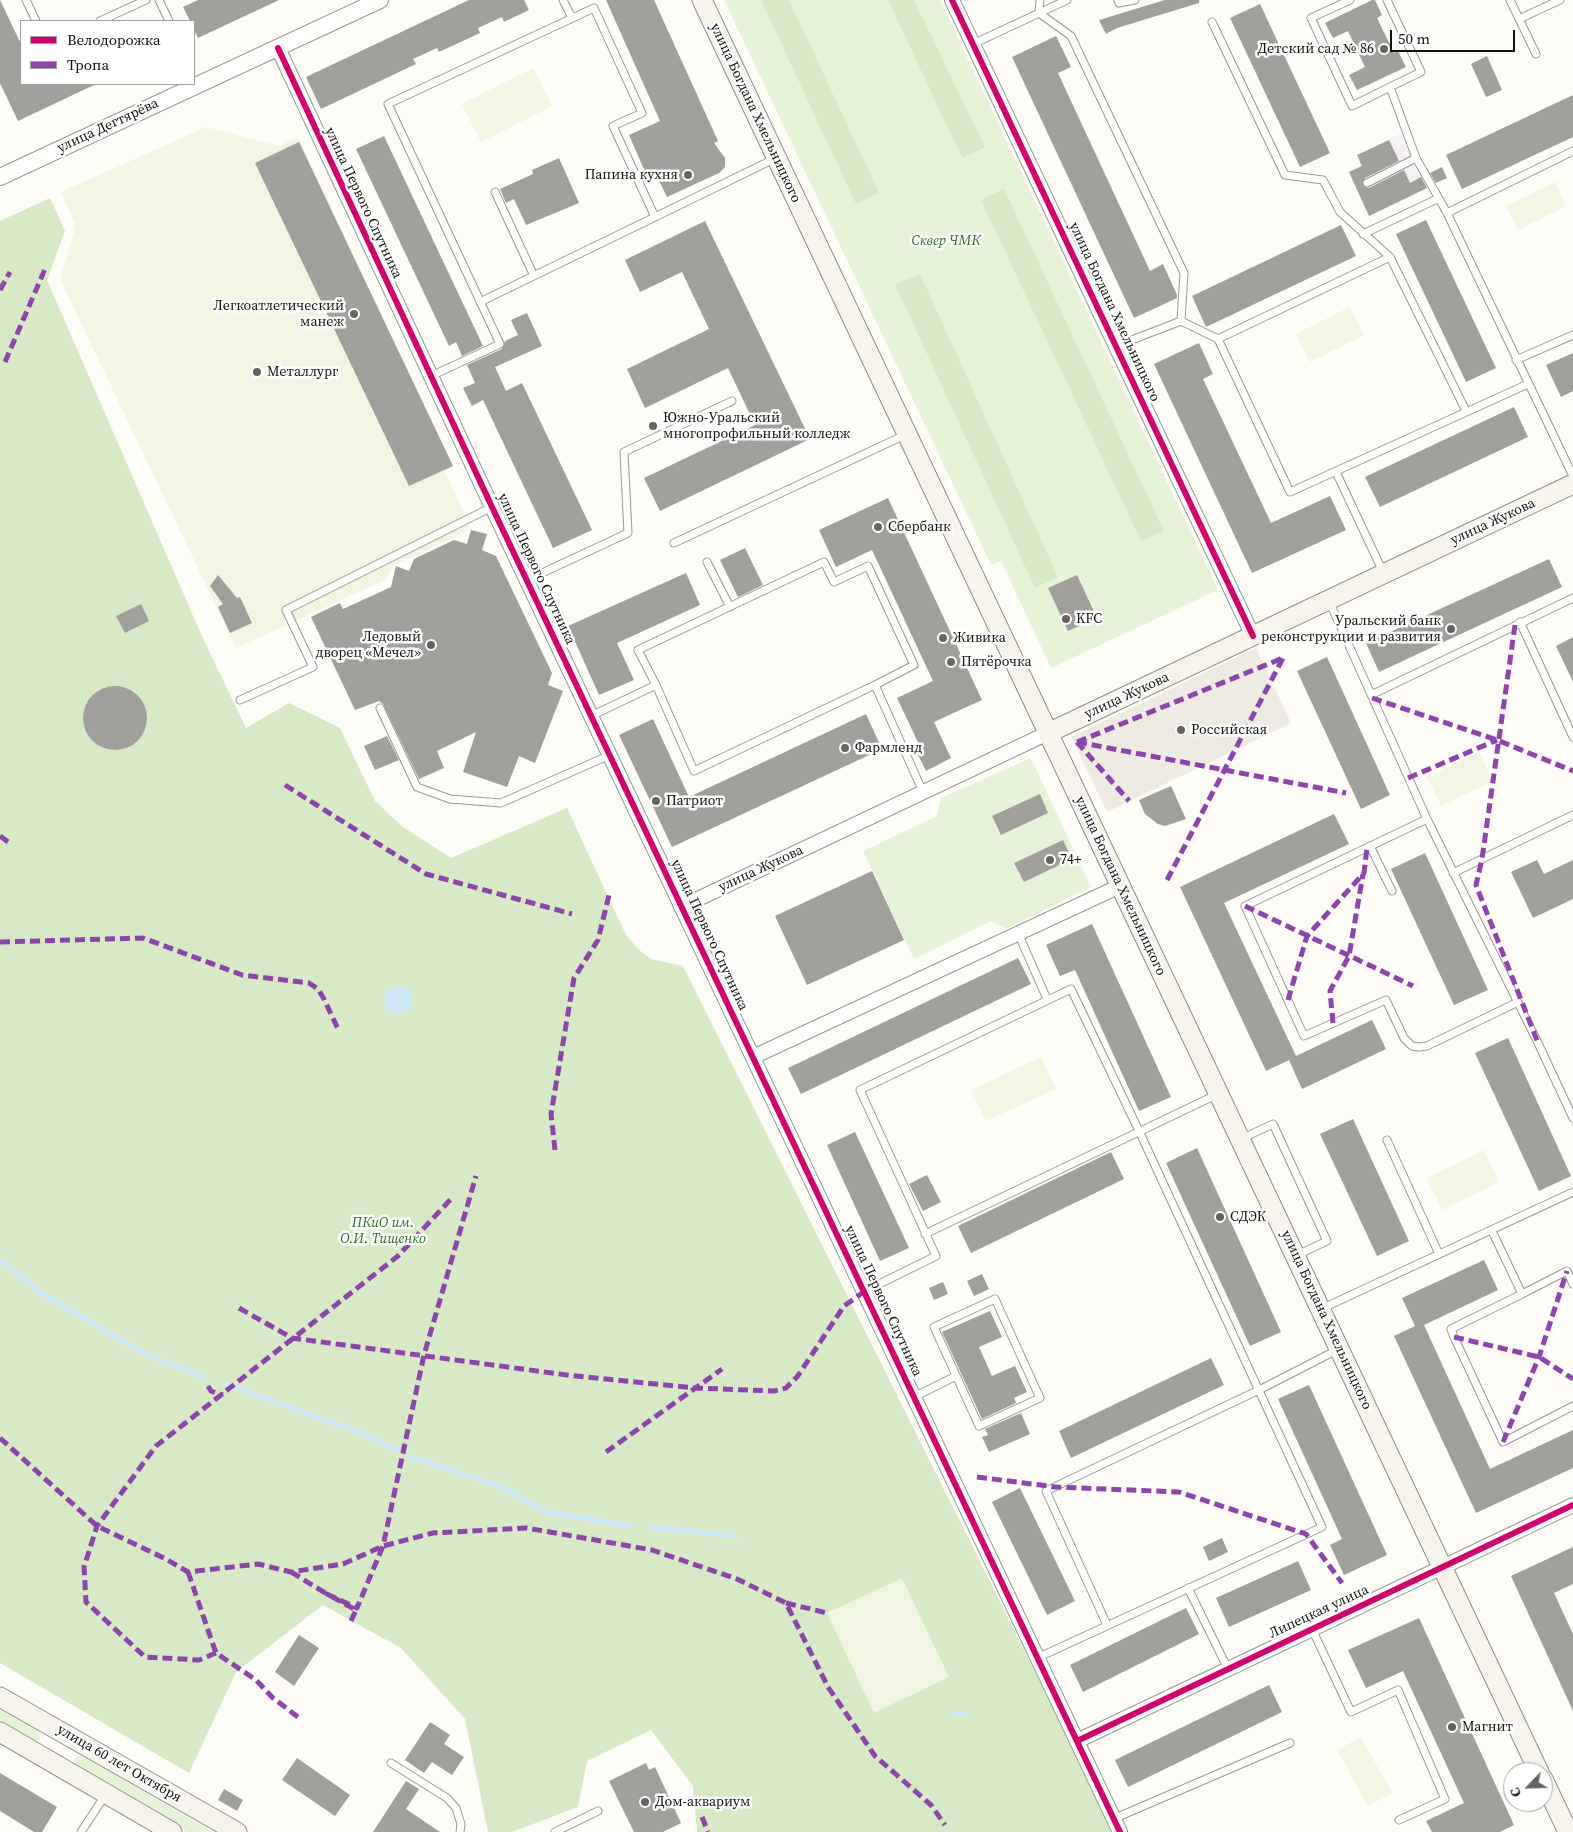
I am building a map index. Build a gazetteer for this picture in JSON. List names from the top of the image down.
{
  "streets": {
    "main road": ["улица Богдана Хмельницкого", "улица Жукова", "улица 60 лет Октября"],
    "street": ["улица Дегтярёва", "улица Первого Спутника", "Липецкая улица"]
  },
  "crossings": [
    ["улица Богдана Хмельницкого", "улица Жукова"],
    ["улица Богдана Хмельницкого", "Липецкая улица"],
    ["улица Дегтярёва", "улица Первого Спутника"],
    ["улица Первого Спутника", "улица Жукова"],
    ["улица Первого Спутника", "Липецкая улица"]
  ],
  "parks": ["Сквер ЧМК", "ПКиО им. О.И. Тищенко"],
  "places": [
    "Детский сад № 86",
    "Папина кухня",
    "Легкоатлетический манеж",
    "Металлург",
    "Южно-Уральский многопрофильный колледж",
    "Сбербанк",
    "KFC",
    "Уральский банк реконструкции и развития",
    "Живика",
    "Ледовый дворец «Мечел»",
    "Пятёрочка",
    "Российская",
    "Фармленд",
    "Патриот",
    "74+",
    "СДЭК",
    "Магнит",
    "Дом-аквариум"
  ],
  "legend": ["Велодорожка", "Тропа"],
  "scale_bar": "50 m",
  "north": "bottom left"
}
